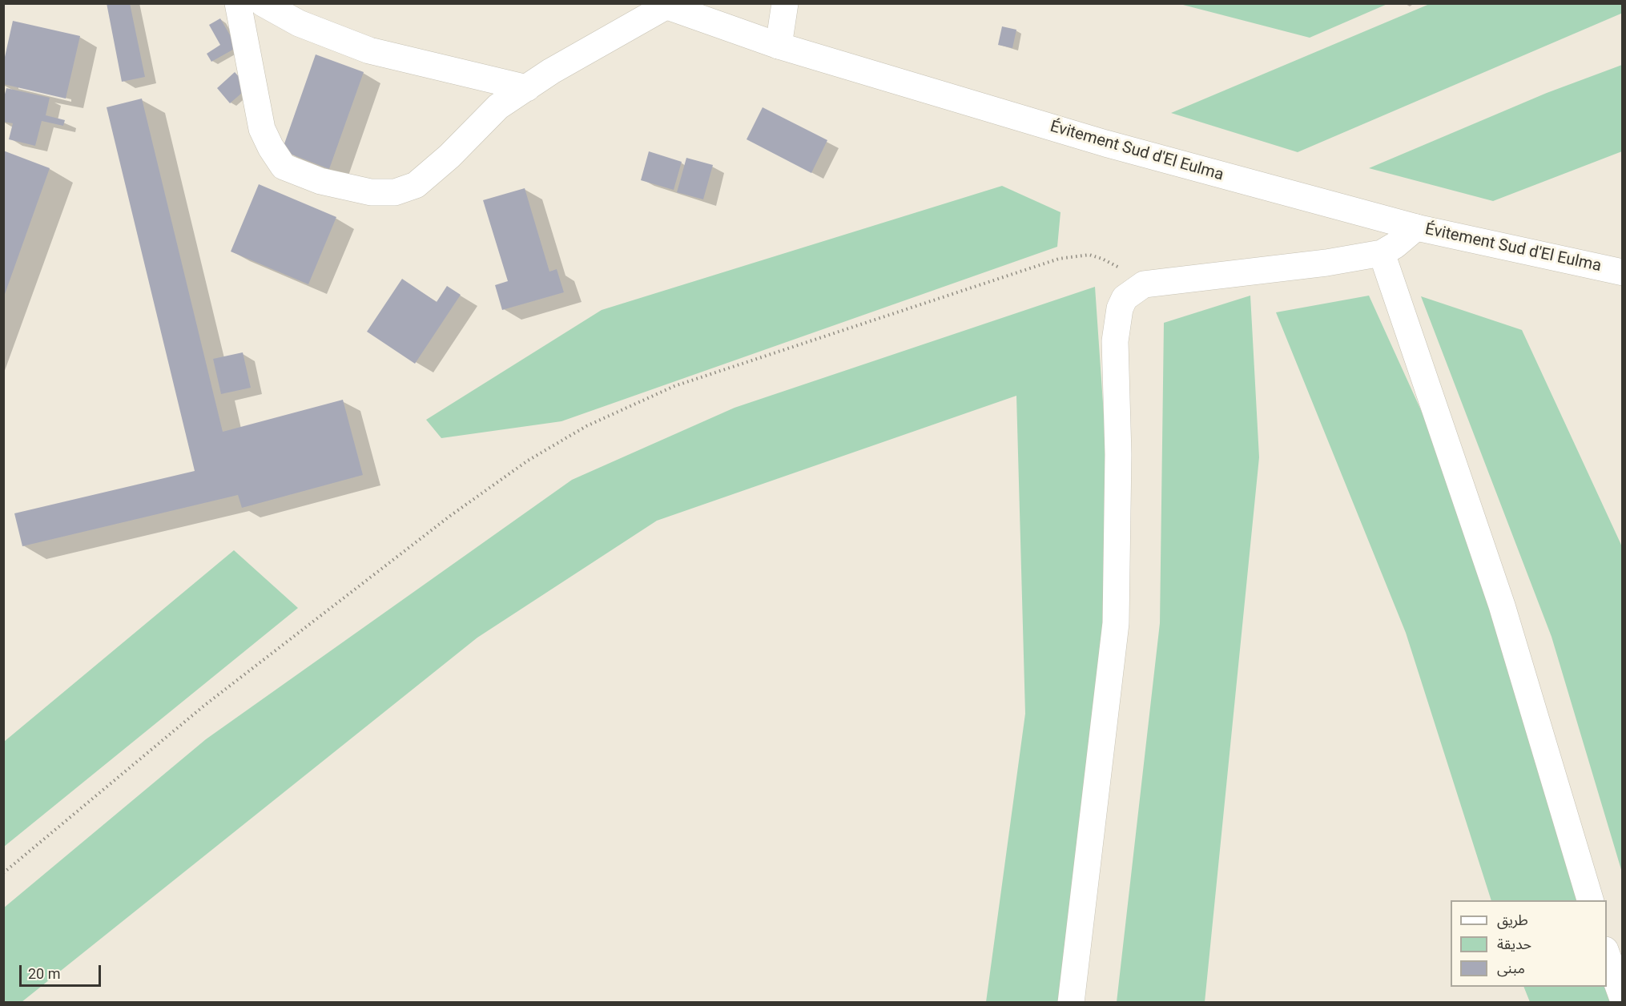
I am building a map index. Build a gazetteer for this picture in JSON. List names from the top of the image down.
{
  "streets": {
    "street": ["Évitement Sud d'El Eulma"]
  },
  "legend": ["طريق", "حديقة", "مبنى"],
  "scale_bar": "20 m"
}
